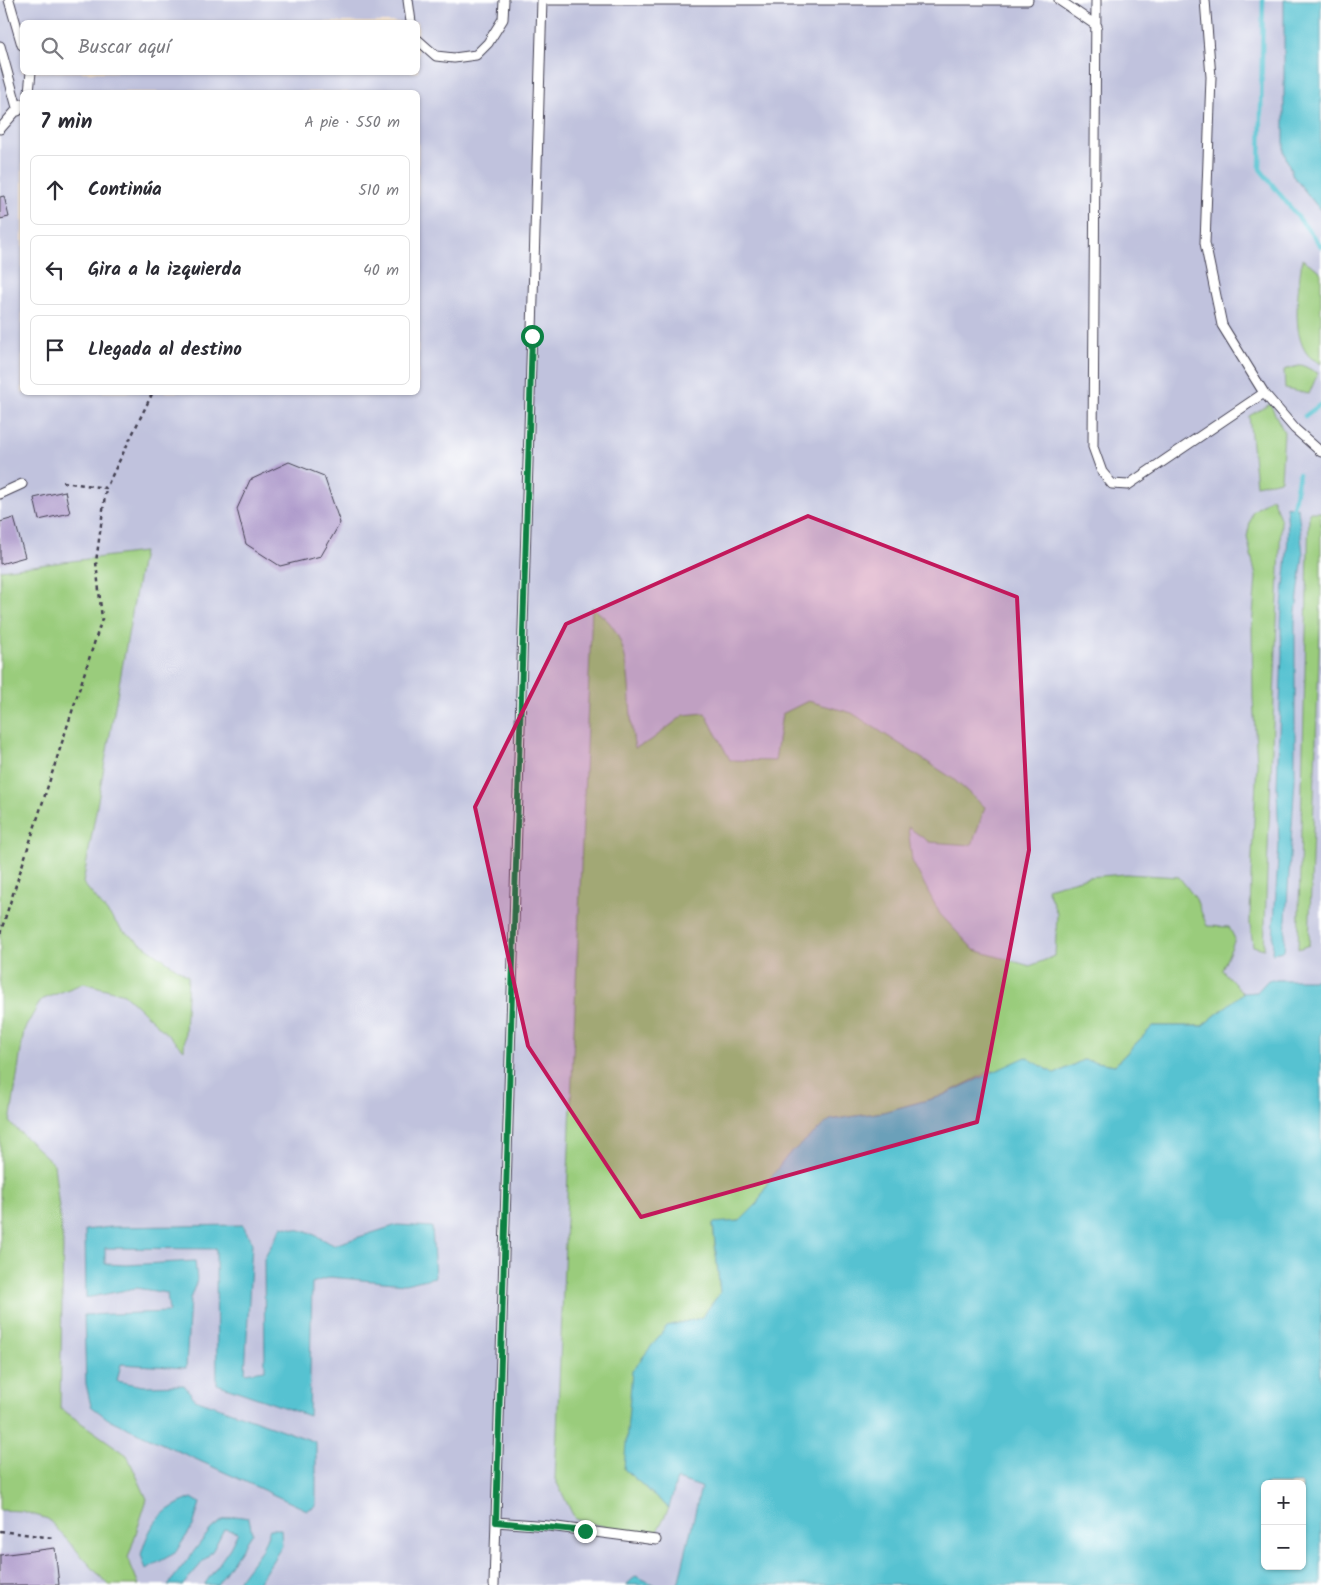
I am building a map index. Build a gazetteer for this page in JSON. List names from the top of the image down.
{
  "page": {
    "search": "Buscar aquí",
    "heading": ["7 min", "A pie · 550 m"],
    "list": [
      ["Continúa", "510 m"],
      ["Gira a la izquierda", "40 m"],
      "Llegada al destino"
    ],
    "map_buttons": ["+", "−"]
  }
}
